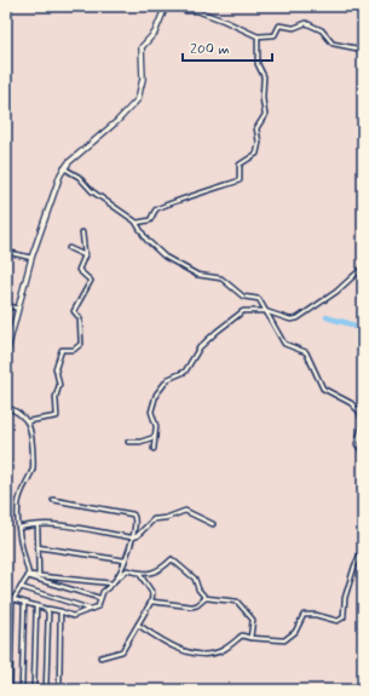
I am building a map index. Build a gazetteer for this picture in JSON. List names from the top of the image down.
{
  "scale_bar": "200 m"
}
